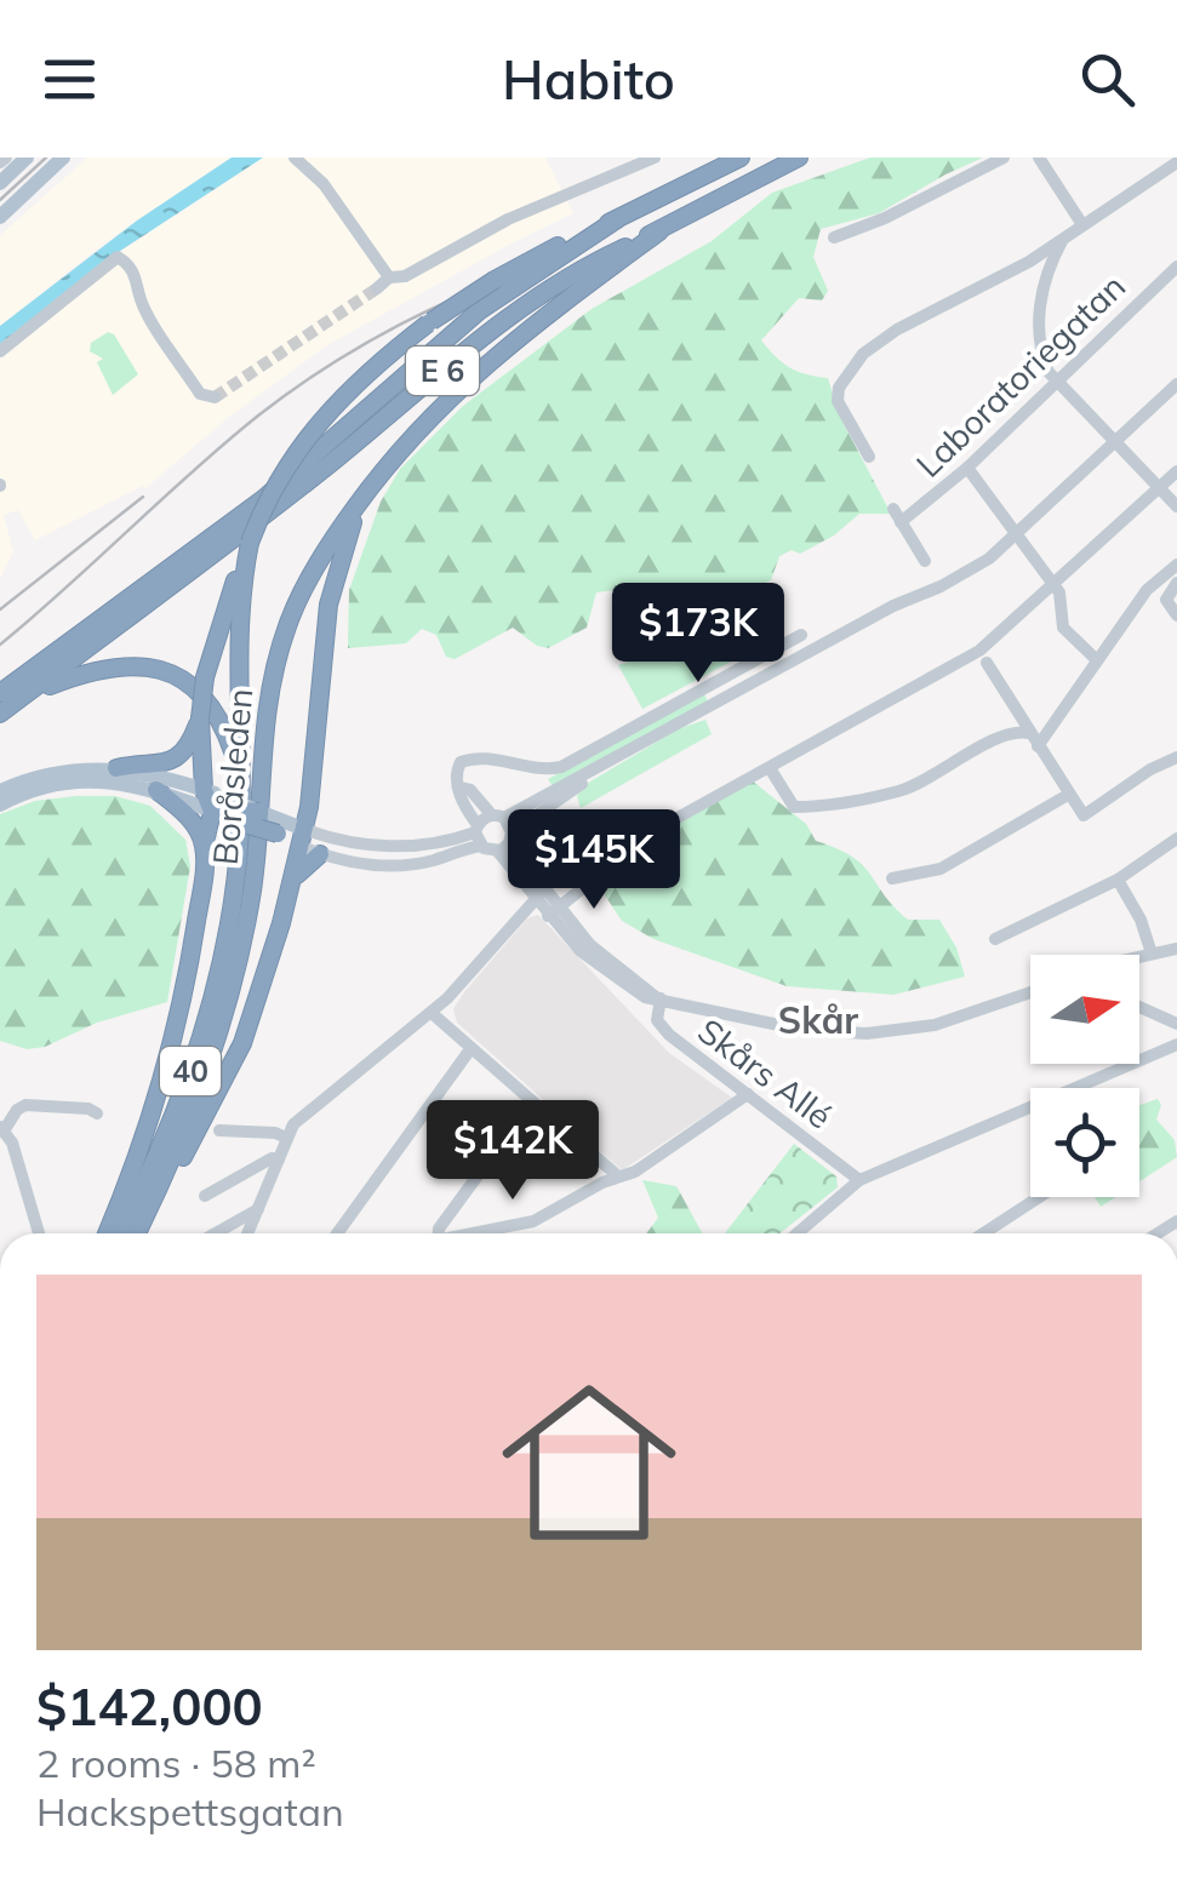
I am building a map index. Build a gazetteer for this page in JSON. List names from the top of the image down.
{
  "streets": {
    "highway": ["E 6", "Boråsleden", "40"],
    "street": ["Laboratoriegatan", "Skårs Allé"]
  },
  "crossings": [
    ["E 6", "Boråsleden"],
    ["E 6", "40"],
    ["Boråsleden", "40"]
  ],
  "districts": ["Skår"],
  "north": "right",
  "page": {
    "header": "Habito",
    "price": ["$173K", "$145K", "$142K"],
    "list": [
      {
        "name": "$142,000",
        "note": "2 rooms · 58 m² · Hackspettsgatan"
      }
    ]
  }
}
